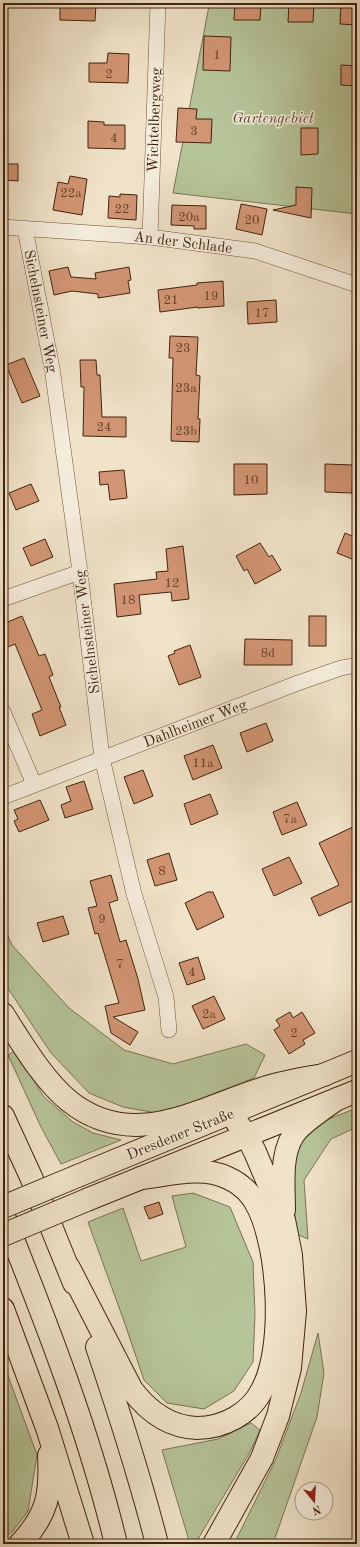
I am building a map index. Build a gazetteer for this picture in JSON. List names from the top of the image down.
{
  "streets": {
    "main road": ["Dresdener Straße"],
    "street": [
      "Wichtelbergweg",
      "An der Schlade",
      "Sichelnsteiner Weg",
      "Dahlheimer Weg"
    ]
  },
  "crossings": [
    ["Wichtelbergweg", "An der Schlade"],
    ["An der Schlade", "Sichelnsteiner Weg"],
    ["Sichelnsteiner Weg", "Dahlheimer Weg"]
  ],
  "parks": ["Gartengebiet"],
  "house_numbers": [
    "1",
    "2",
    "3",
    "4",
    "22a",
    "22",
    "20a",
    "20",
    "19",
    "21",
    "17",
    "23",
    "23a",
    "24",
    "23b",
    "10",
    "12",
    "18",
    "8d",
    "11a",
    "7a",
    "8",
    "9",
    "7",
    "4",
    "2a",
    "2"
  ],
  "north": "bottom"
}
